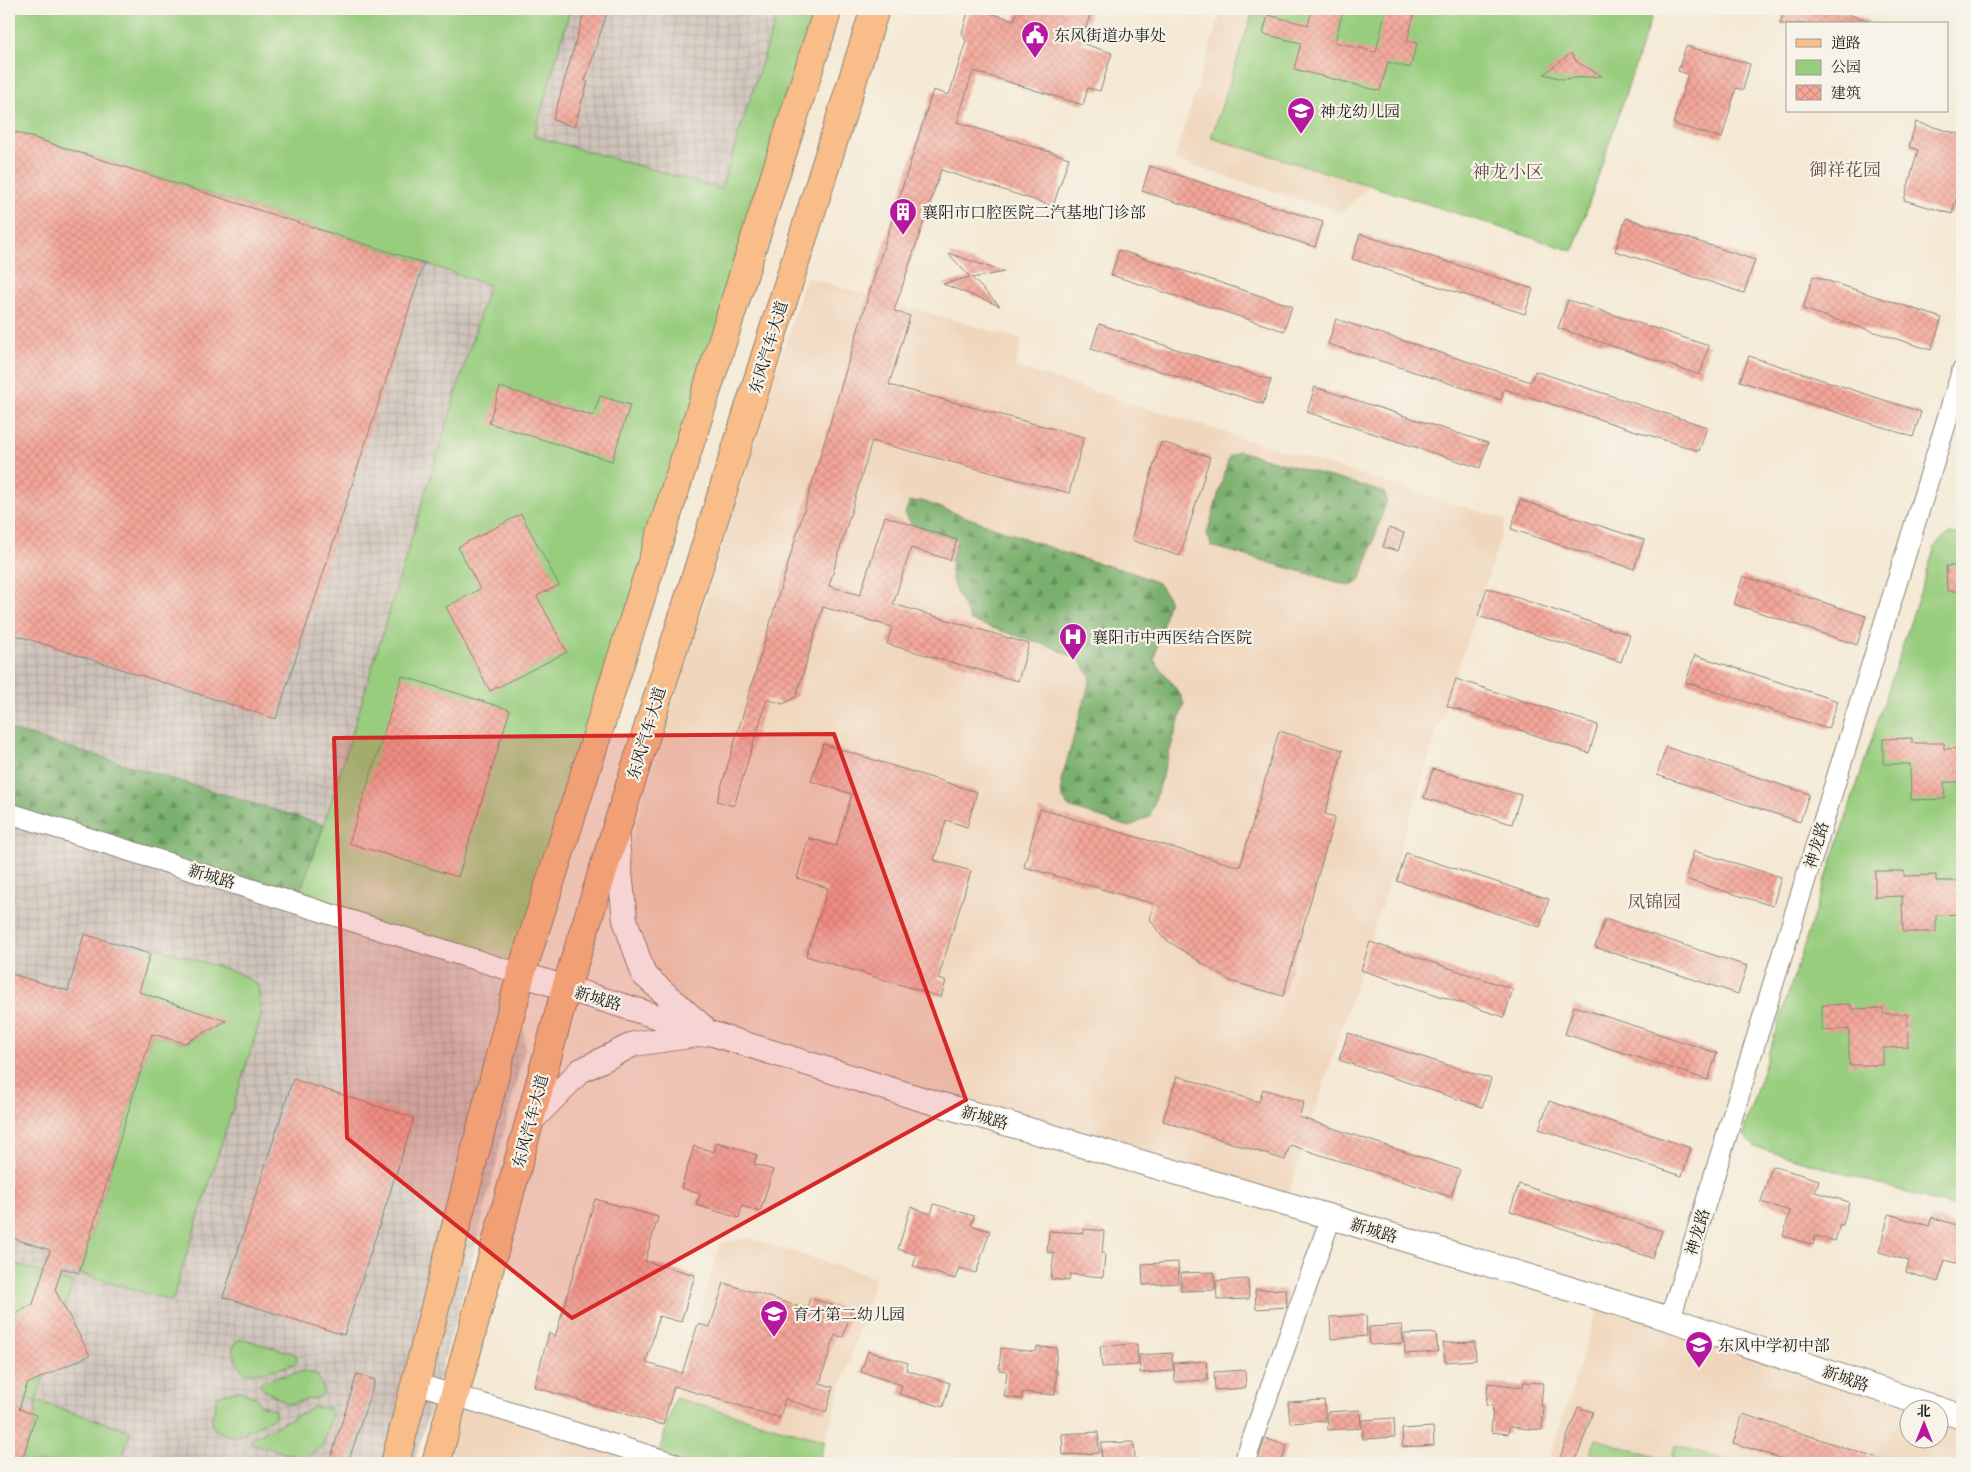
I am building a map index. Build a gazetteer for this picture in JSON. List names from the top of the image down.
{
  "streets": {
    "main road": ["东风汽车大道"],
    "street": ["神龙路", "新城路"]
  },
  "crossings": [
    ["东风汽车大道", "新城路"],
    ["神龙路", "新城路"]
  ],
  "districts": ["御祥花园", "神龙小区", "凤锦园"],
  "places": {
    "public building": ["东风街道办事处"],
    "school or university": ["神龙幼儿园", "育才第二幼儿园", "东风中学初中部"],
    "building": ["襄阳市口腔医院二汽基地门诊部"],
    "hospital": ["襄阳市中西医结合医院"]
  },
  "legend": ["道路", "公园", "建筑"],
  "north": "top"
}
